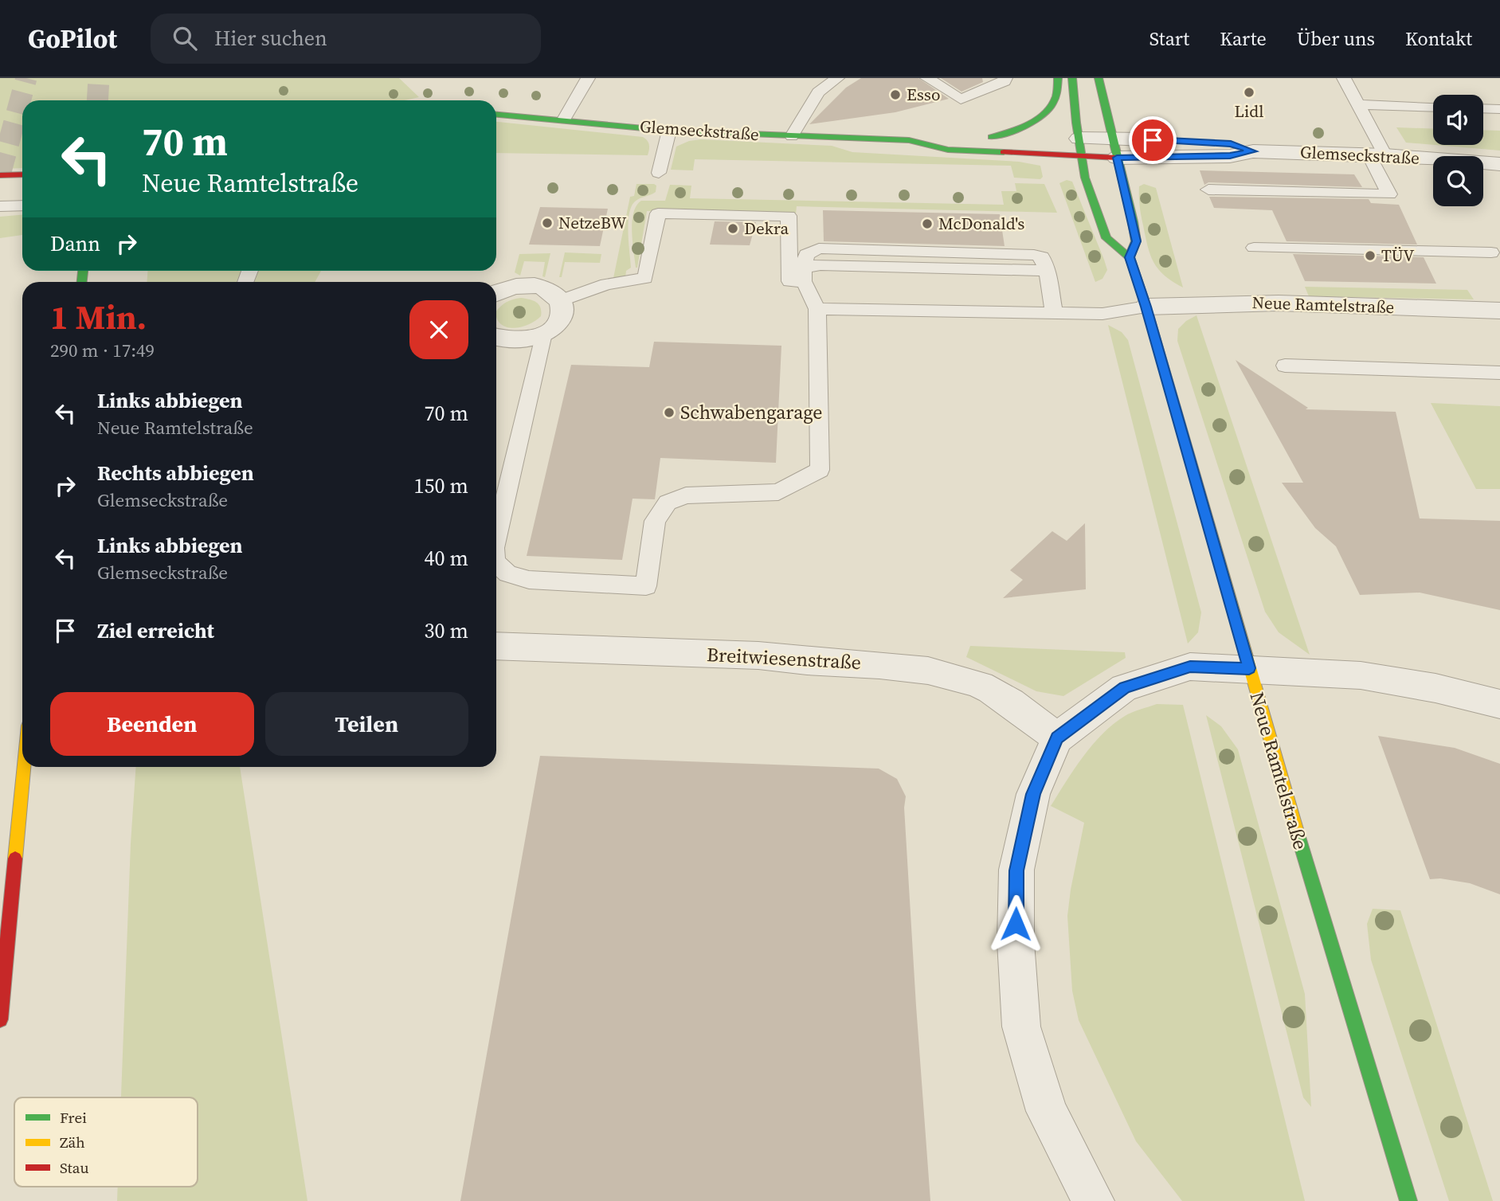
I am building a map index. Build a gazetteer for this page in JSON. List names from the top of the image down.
{
  "streets": {
    "main road": ["Glemseckstraße", "Neue Ramtelstraße"],
    "street": ["Breitwiesenstraße"]
  },
  "crossings": [
    ["Glemseckstraße", "Neue Ramtelstraße"]
  ],
  "places": [
    "Lidl",
    "Esso",
    "NetzeBW",
    "McDonald's",
    "Dekra",
    "TÜV",
    "Schwabengarage"
  ],
  "legend": ["Frei", "Zäh", "Stau"],
  "page": {
    "header": "GoPilot",
    "search": "Hier suchen",
    "nav": [
      "Start",
      "Karte",
      "Über uns",
      "Kontakt"
    ],
    "turn": ["70 m", "Neue Ramtelstraße"],
    "then": "Dann",
    "heading": ["1 Min.", "290 m · 17:49"],
    "list": [
      {
        "name": "Links abbiegen",
        "note": "Neue Ramtelstraße",
        "value": "70 m"
      },
      {
        "name": "Rechts abbiegen",
        "note": "Glemseckstraße",
        "value": "150 m"
      },
      {
        "name": "Links abbiegen",
        "note": "Glemseckstraße",
        "value": "40 m"
      },
      {
        "name": "Ziel erreicht",
        "value": "30 m"
      }
    ],
    "buttons": ["Beenden", "Teilen"]
  }
}
